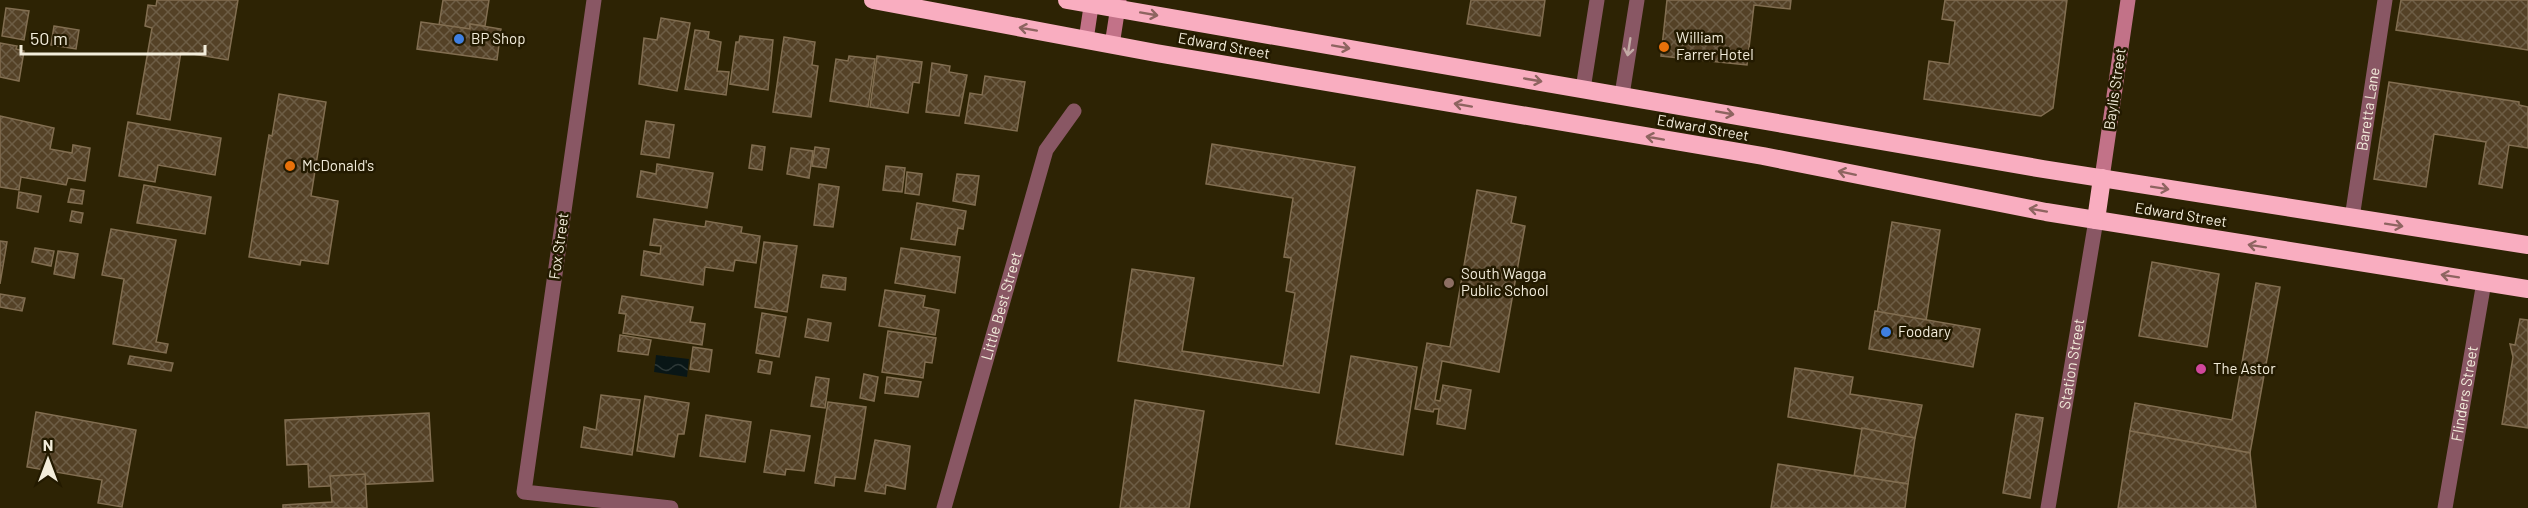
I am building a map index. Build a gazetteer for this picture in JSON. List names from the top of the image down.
{
  "streets": {
    "highway": ["Edward Street"],
    "main road": ["Baylis Street"],
    "street": [
      "Baretta Lane",
      "Fox Street",
      "Little Best Street",
      "Station Street",
      "Flinders Street"
    ]
  },
  "crossings": [
    ["Edward Street", "Baylis Street"],
    ["Edward Street", "Baretta Lane"],
    ["Edward Street", "Station Street"],
    ["Edward Street", "Flinders Street"]
  ],
  "places": [
    "BP Shop",
    "William Farrer Hotel",
    "McDonald's",
    "South Wagga Public School",
    "Foodary",
    "The Astor"
  ],
  "scale_bar": "50 m",
  "north": "top"
}
